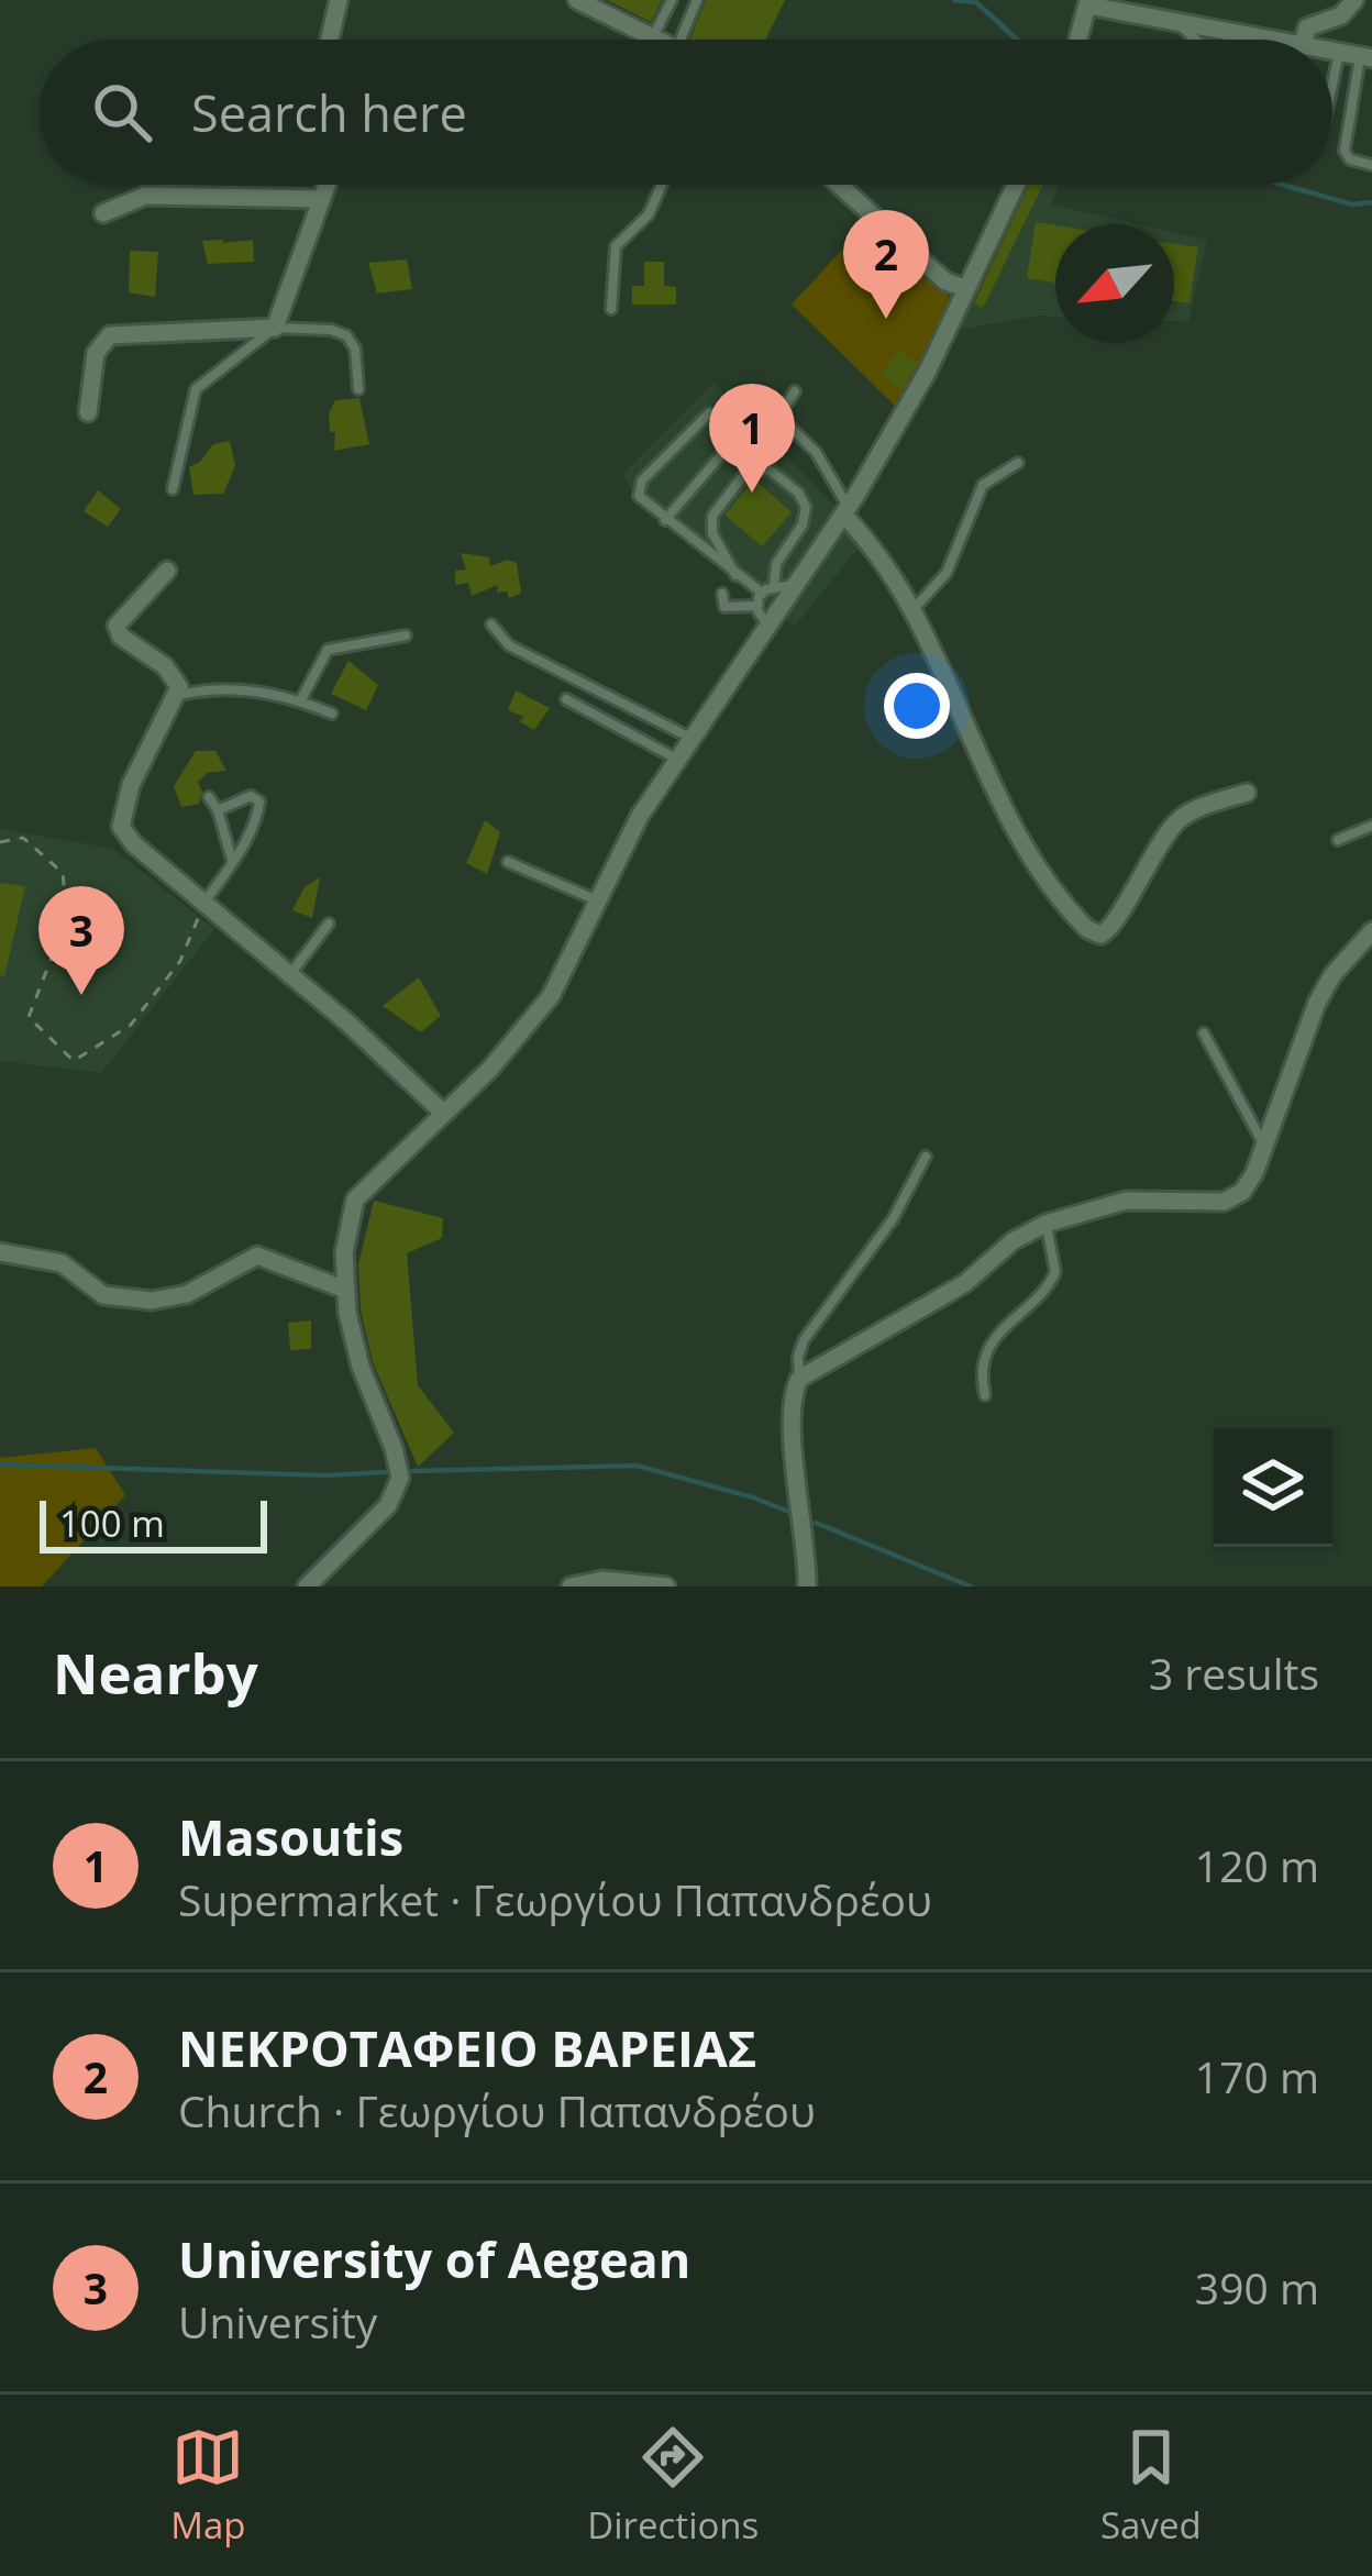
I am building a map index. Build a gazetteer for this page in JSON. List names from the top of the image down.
{
  "scale_bar": "100 m",
  "north": "bottom left",
  "page": {
    "search": "Search here",
    "pins": ["2", "1", "3"],
    "scale": "100 m",
    "heading": ["Nearby", "3 results"],
    "list": [
      {
        "mark": "1",
        "name": "Masoutis",
        "note": "Supermarket · Γεωργίου Παπανδρέου",
        "value": "120 m"
      },
      {
        "mark": "2",
        "name": "ΝΕΚΡΟΤΑΦΕΙΟ ΒΑΡΕΙΑΣ",
        "note": "Church · Γεωργίου Παπανδρέου",
        "value": "170 m"
      },
      {
        "mark": "3",
        "name": "University of Aegean",
        "note": "University",
        "value": "390 m"
      }
    ],
    "nav": ["Map", "Directions", "Saved"]
  }
}
